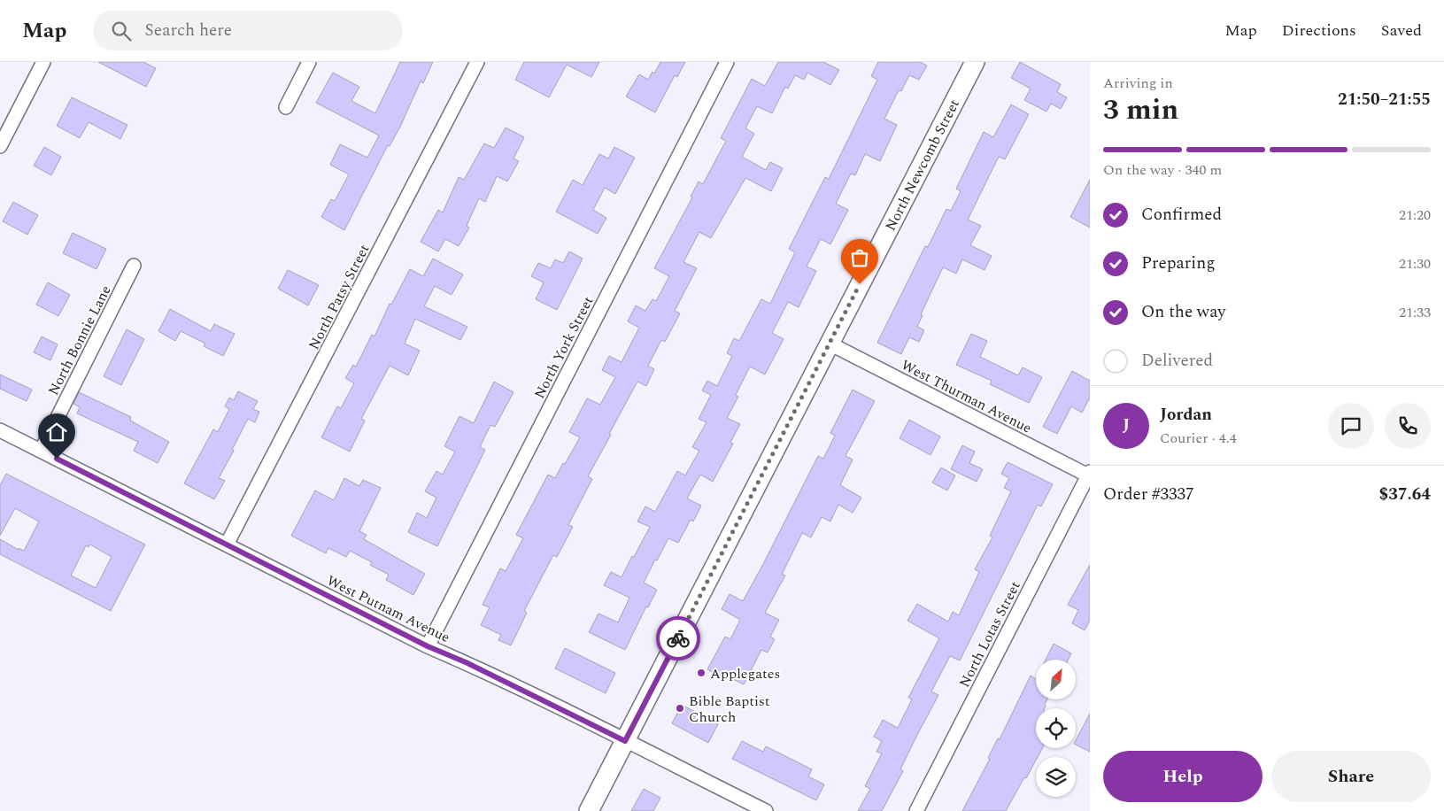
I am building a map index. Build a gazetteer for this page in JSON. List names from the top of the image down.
{
  "streets": {
    "main road": ["North Newcomb Street"],
    "street": [
      "North Patsy Street",
      "North Bonnie Lane",
      "North York Street",
      "West Thurman Avenue",
      "West Putnam Avenue",
      "North Lotas Street"
    ]
  },
  "crossings": [
    ["North Newcomb Street", "West Thurman Avenue"],
    ["North Newcomb Street", "West Putnam Avenue"],
    ["North Patsy Street", "West Putnam Avenue"],
    ["North Bonnie Lane", "West Putnam Avenue"],
    ["North York Street", "West Putnam Avenue"],
    ["West Thurman Avenue", "North Lotas Street"]
  ],
  "places": ["Applegates", "Bible Baptist Church"],
  "north": "top right",
  "page": {
    "header": "Map",
    "search": "Search here",
    "nav": ["Map", "Directions", "Saved"],
    "heading": ["3 min", "Arriving in", "21:50–21:55"],
    "panel": [
      "Jordan",
      "Courier · 4.4",
      "Order #3337",
      "$37.64"
    ],
    "bar": "On the way · 340 m",
    "list": [
      ["Confirmed", "21:20"],
      ["Preparing", "21:30"],
      ["On the way", "21:33"],
      "Delivered"
    ],
    "round": "J",
    "buttons": ["Help", "Share"]
  }
}
